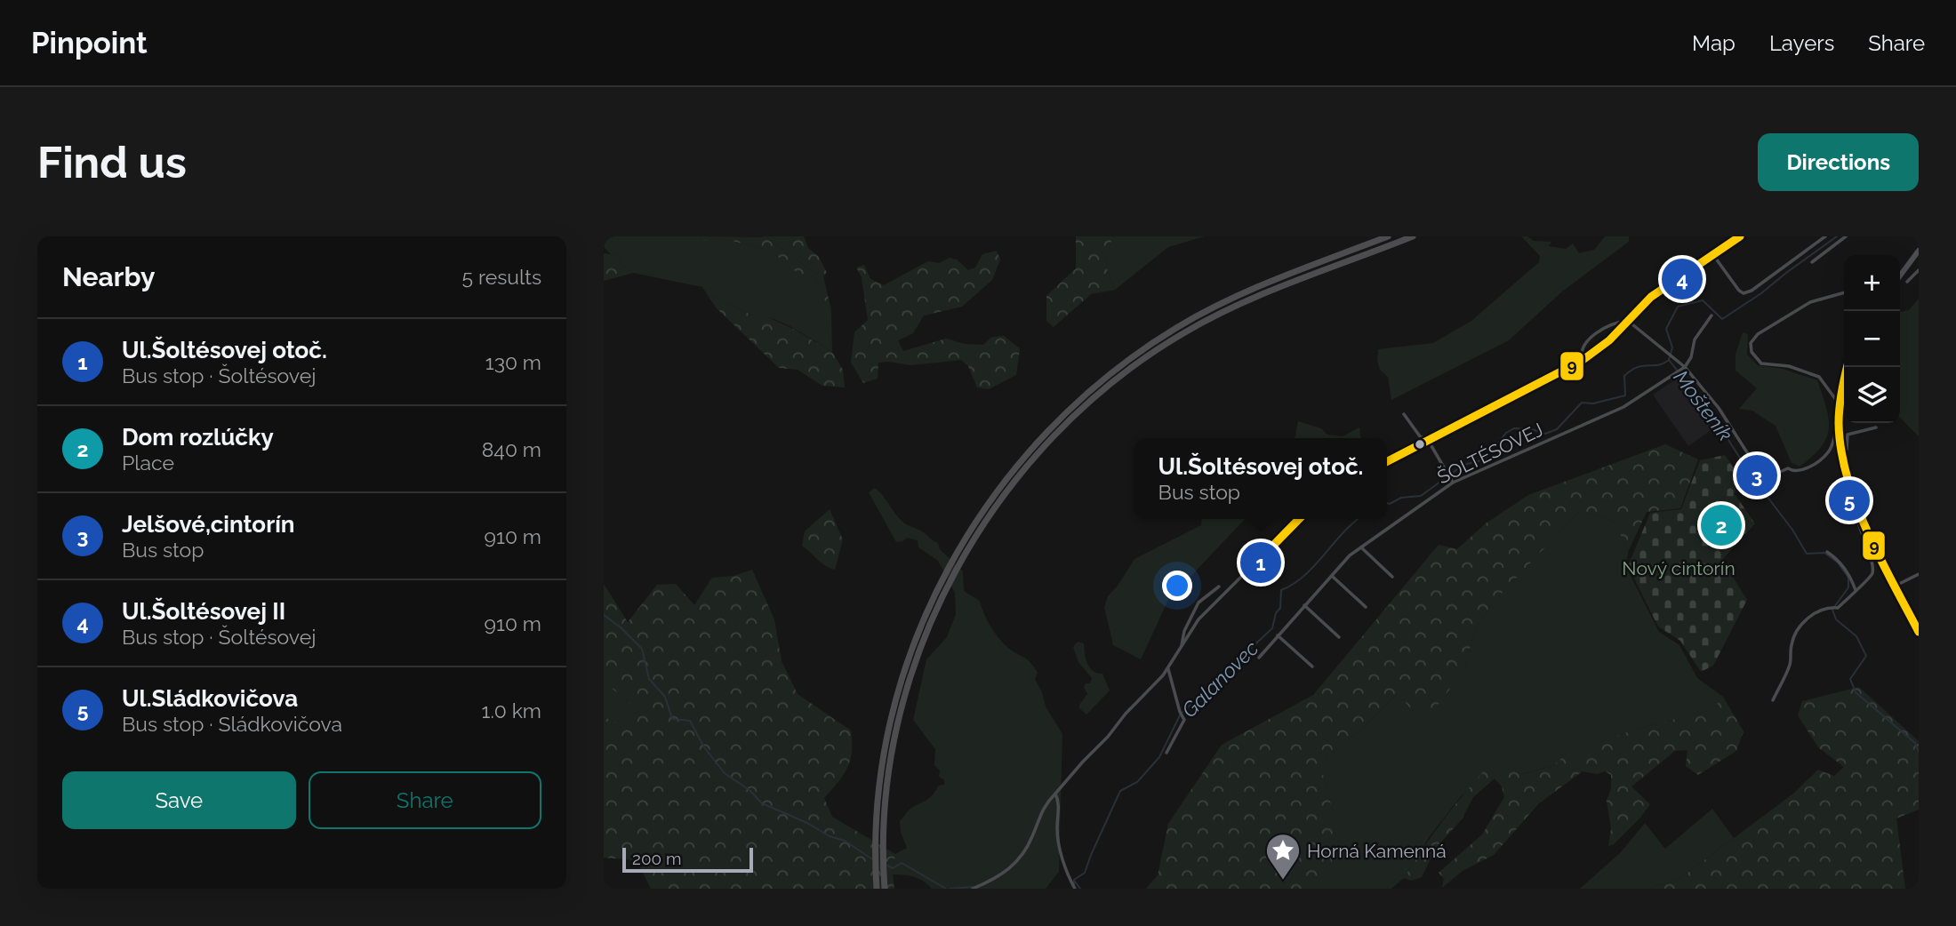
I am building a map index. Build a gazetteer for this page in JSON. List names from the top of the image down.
{
  "streets": {
    "street": ["ŠOLTÉSOVEJ"]
  },
  "water": ["Mošteník", "Galanovec"],
  "parks": ["Nový cintorín"],
  "places": {
    "place": ["Horná Kamenná"]
  },
  "lines": ["transit line 9"],
  "scale_bar": "200 m",
  "page": {
    "header": "Pinpoint",
    "nav": ["Map", "Layers", "Share"],
    "buttons": [
      "Directions",
      ["Save", "Share"]
    ],
    "title": "Find us",
    "heading": ["Nearby", "5 results"],
    "map_buttons": ["+", "−"],
    "pins": [
      "4",
      "3",
      "5",
      "2",
      "1"
    ],
    "list": [
      {
        "mark": "1",
        "name": "Ul.Šoltésovej otoč.",
        "note": "Bus stop · Šoltésovej",
        "value": "130 m"
      },
      {
        "mark": "2",
        "name": "Dom rozlúčky",
        "note": "Place",
        "value": "840 m"
      },
      {
        "mark": "3",
        "name": "Jelšové,cintorín",
        "note": "Bus stop",
        "value": "910 m"
      },
      {
        "mark": "4",
        "name": "Ul.Šoltésovej II",
        "note": "Bus stop · Šoltésovej",
        "value": "910 m"
      },
      {
        "mark": "5",
        "name": "Ul.Sládkovičova",
        "note": "Bus stop · Sládkovičova",
        "value": "1.0 km"
      }
    ],
    "popup": ["Ul.Šoltésovej otoč.", "Bus stop"],
    "scale": "200 m"
  }
}
